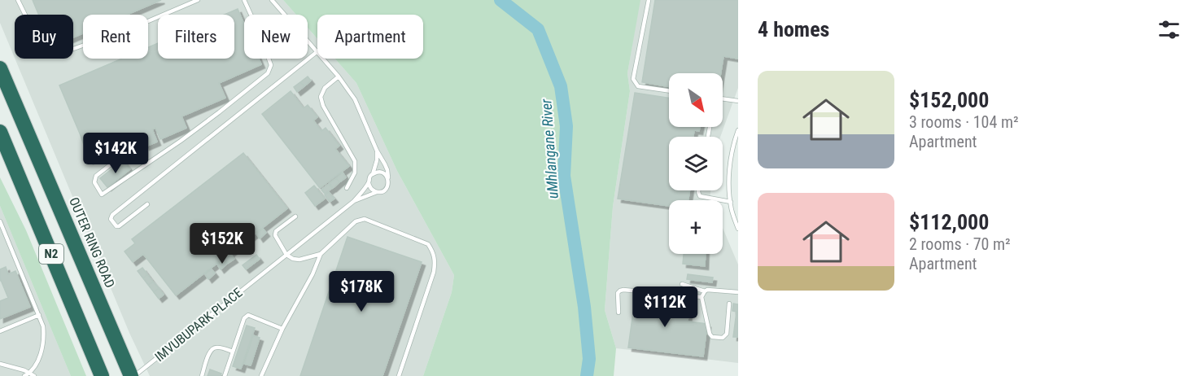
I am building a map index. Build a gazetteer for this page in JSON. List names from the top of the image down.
{
  "streets": {
    "highway": ["OUTER RING ROAD", "N2"],
    "lane": ["IMVUBUPARK PLACE"]
  },
  "water": ["uMhlangane River"],
  "north": "bottom right",
  "page": {
    "heading": "4 homes",
    "chip": [
      "Buy",
      "Rent",
      "Filters",
      "New",
      "Apartment"
    ],
    "list": [
      {
        "name": "$152,000",
        "note": "3 rooms · 104 m² · Apartment"
      },
      {
        "name": "$112,000",
        "note": "2 rooms · 70 m² · Apartment"
      }
    ],
    "map_buttons": "+",
    "price": [
      "$142K",
      "$152K",
      "$178K",
      "$112K"
    ]
  }
}
